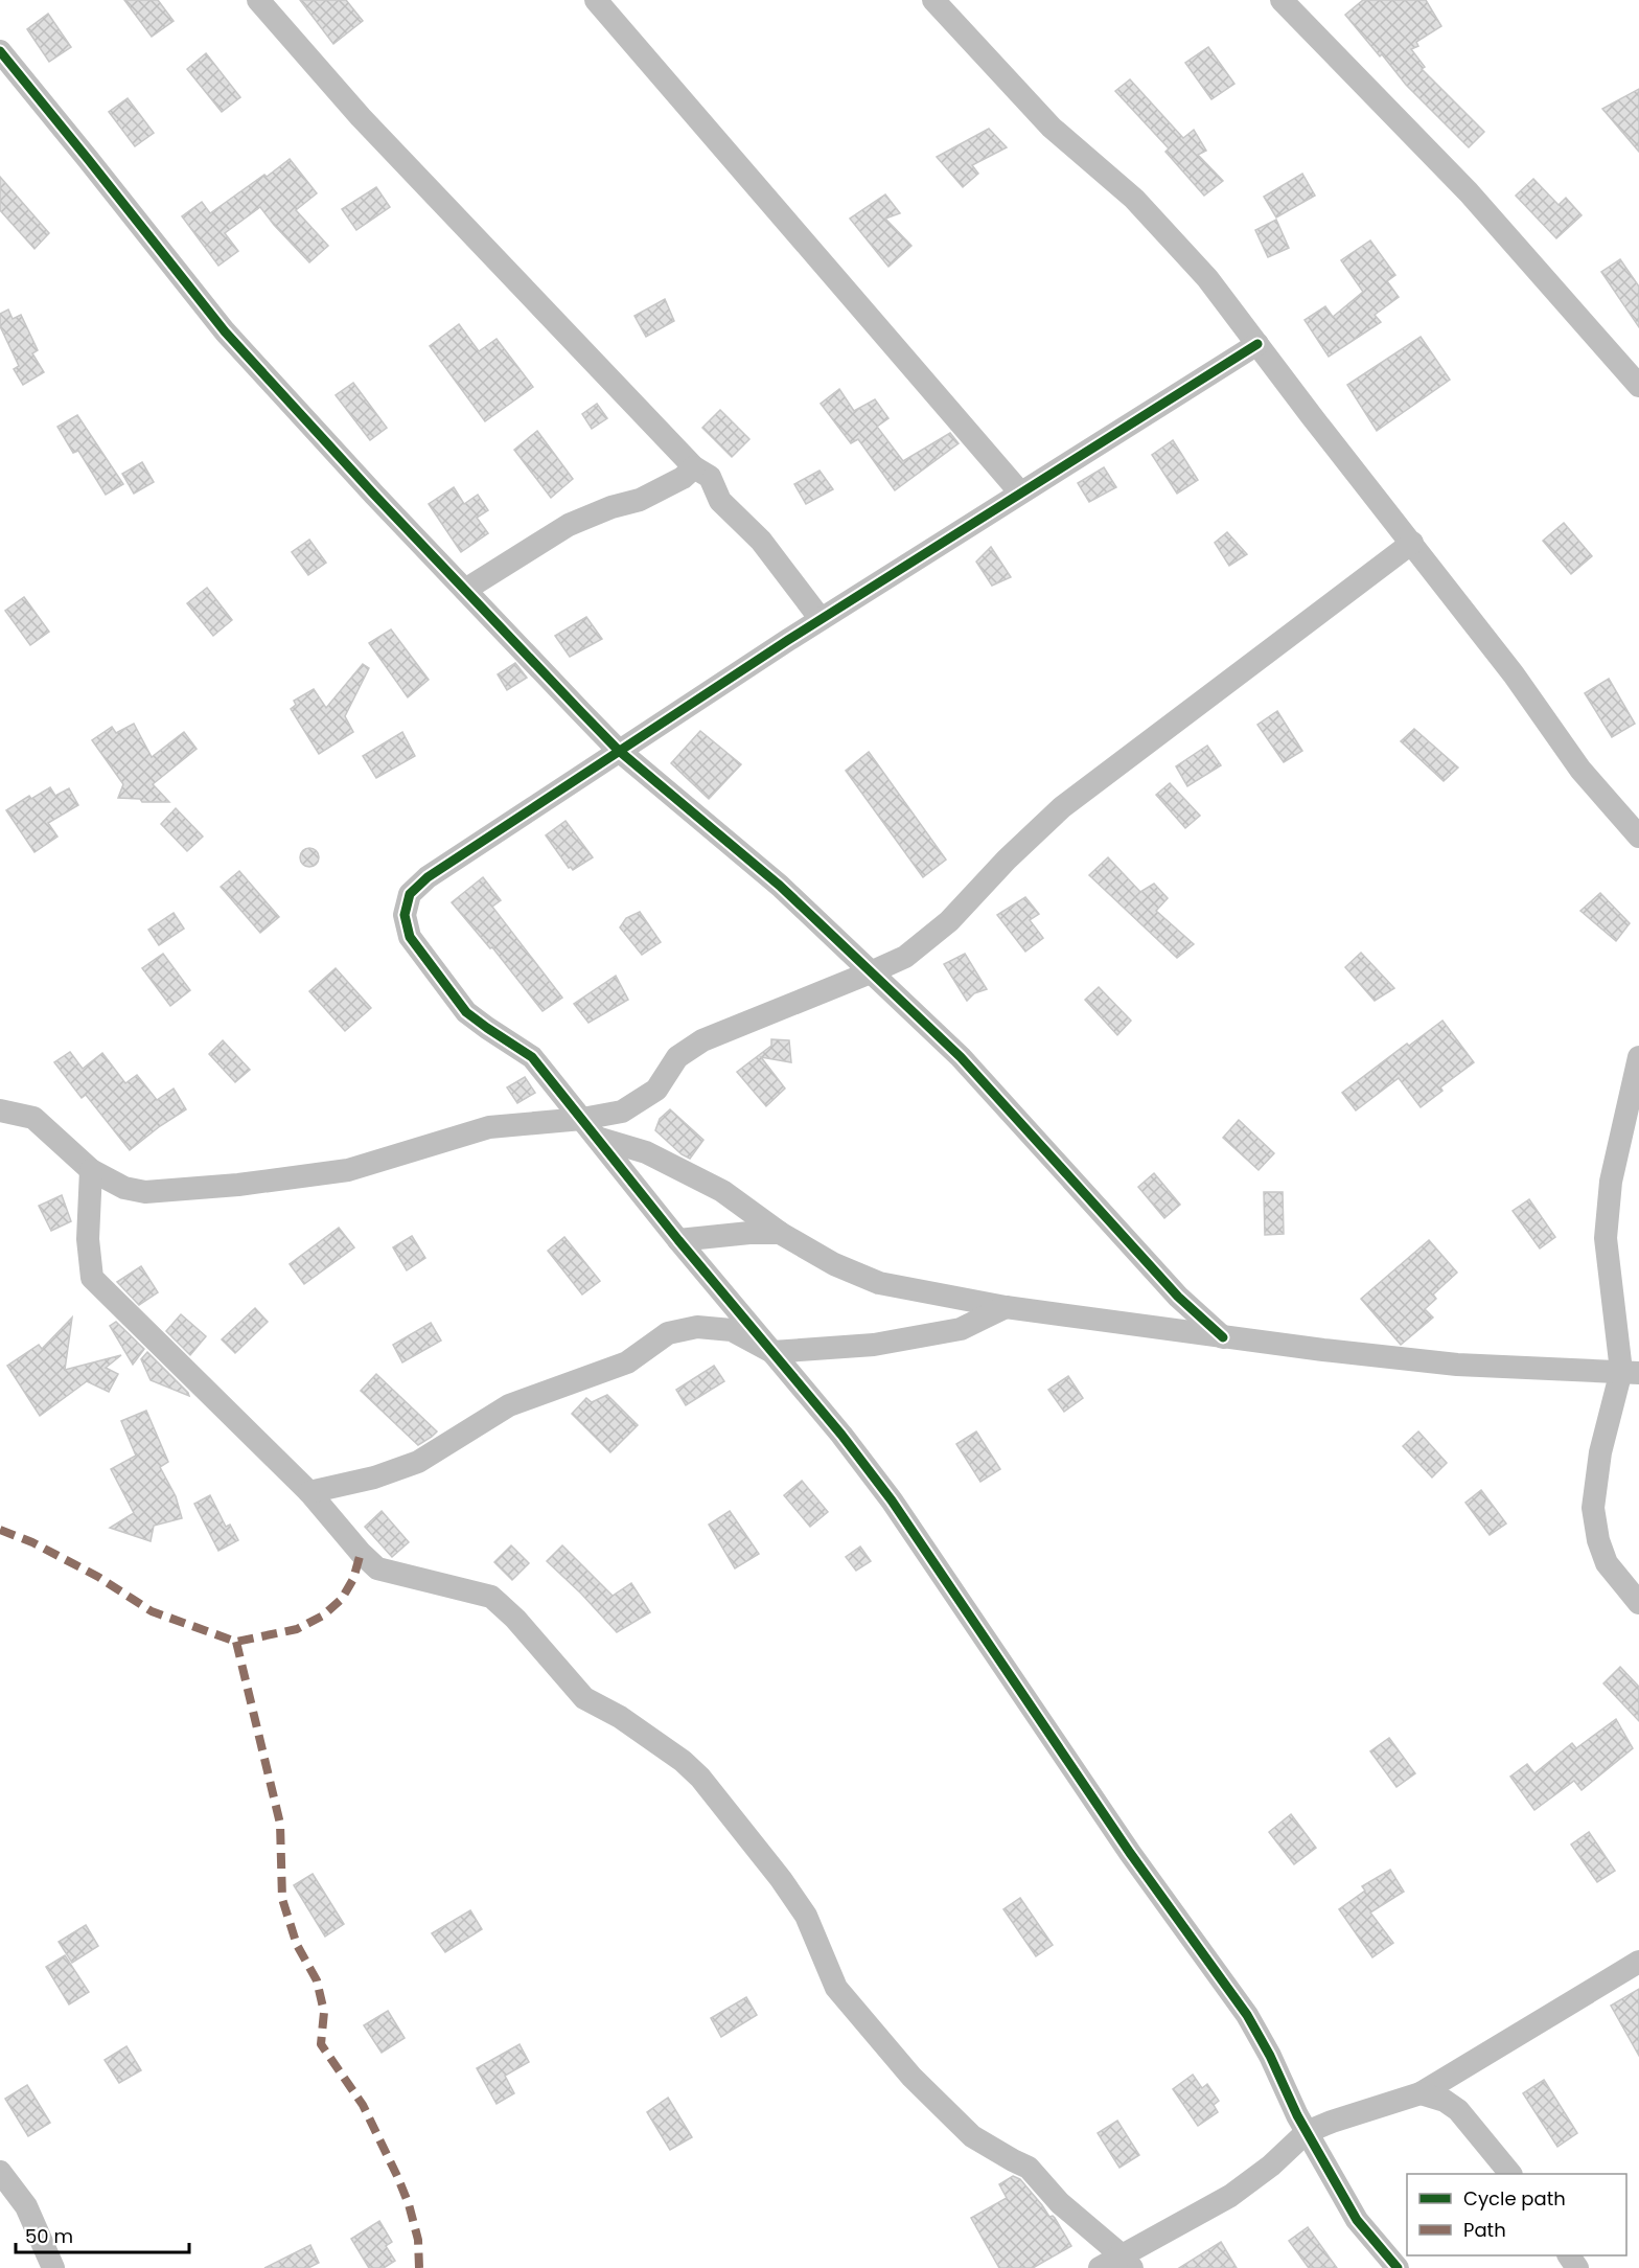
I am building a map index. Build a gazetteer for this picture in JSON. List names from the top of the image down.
{
  "legend": ["Cycle path", "Path"],
  "scale_bar": "50 m"
}
